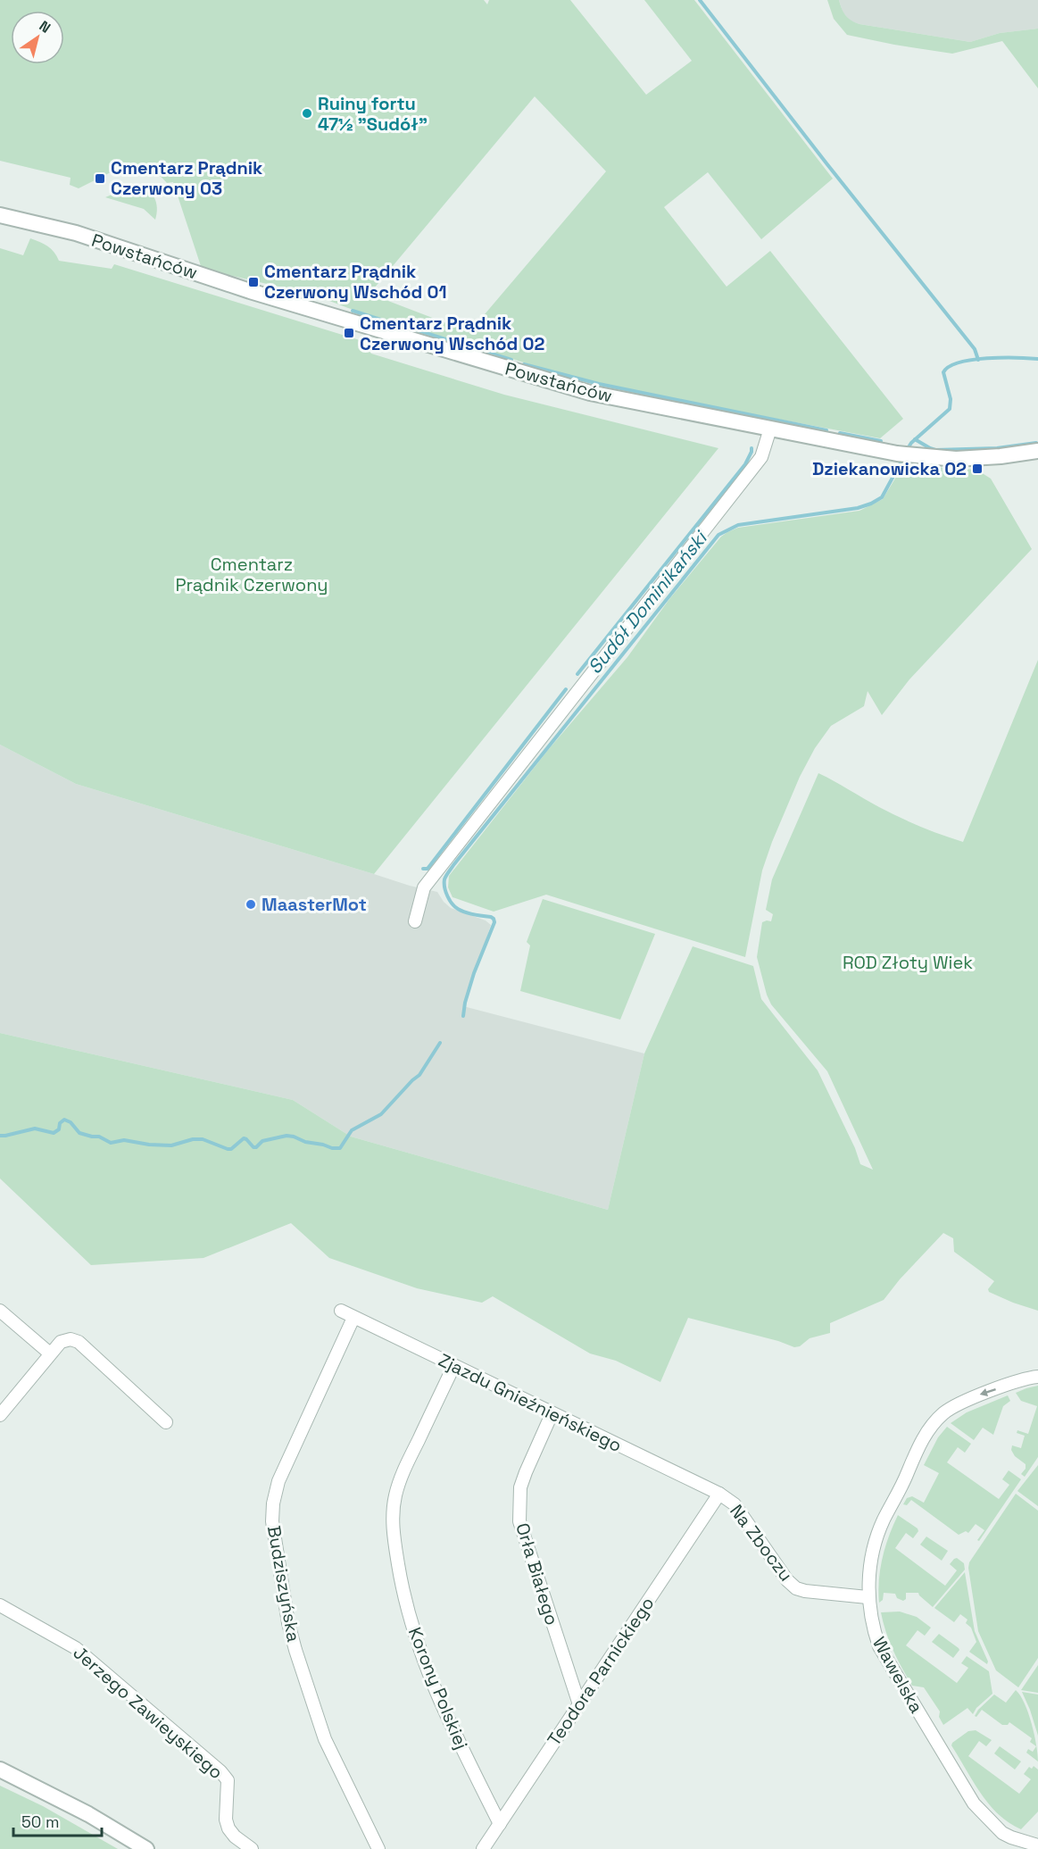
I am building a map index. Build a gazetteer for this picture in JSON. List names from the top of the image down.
{
  "streets": {
    "street": [
      "Powstańców",
      "Zjazdu Gnieźnieńskiego",
      "Na Zboczu",
      "Orła Białego",
      "Budziszyńska",
      "Teodora Parnickiego",
      "Wawelska",
      "Korony Polskiej",
      "Jerzego Zawieyskiego"
    ]
  },
  "crossings": [
    ["Zjazdu Gnieźnieńskiego", "Na Zboczu"],
    ["Zjazdu Gnieźnieńskiego", "Orła Białego"],
    ["Zjazdu Gnieźnieńskiego", "Budziszyńska"],
    ["Zjazdu Gnieźnieńskiego", "Teodora Parnickiego"],
    ["Zjazdu Gnieźnieńskiego", "Korony Polskiej"],
    ["Na Zboczu", "Teodora Parnickiego"],
    ["Na Zboczu", "Wawelska"],
    ["Orła Białego", "Teodora Parnickiego"],
    ["Teodora Parnickiego", "Korony Polskiej"]
  ],
  "one_way": ["Wawelska"],
  "water": ["Sudół Dominikański"],
  "parks": ["Cmentarz Prądnik Czerwony", "ROD Złoty Wiek"],
  "places": {
    "other": ["Ruiny fortu 47½ \"Sudół\"", "MaasterMot"],
    "transit": [
      "Cmentarz Prądnik Czerwony 03",
      "Cmentarz Prądnik Czerwony Wschód 01",
      "Cmentarz Prądnik Czerwony Wschód 02",
      "Dziekanowicka 02"
    ]
  },
  "scale_bar": "50 m",
  "north": "top right"
}
